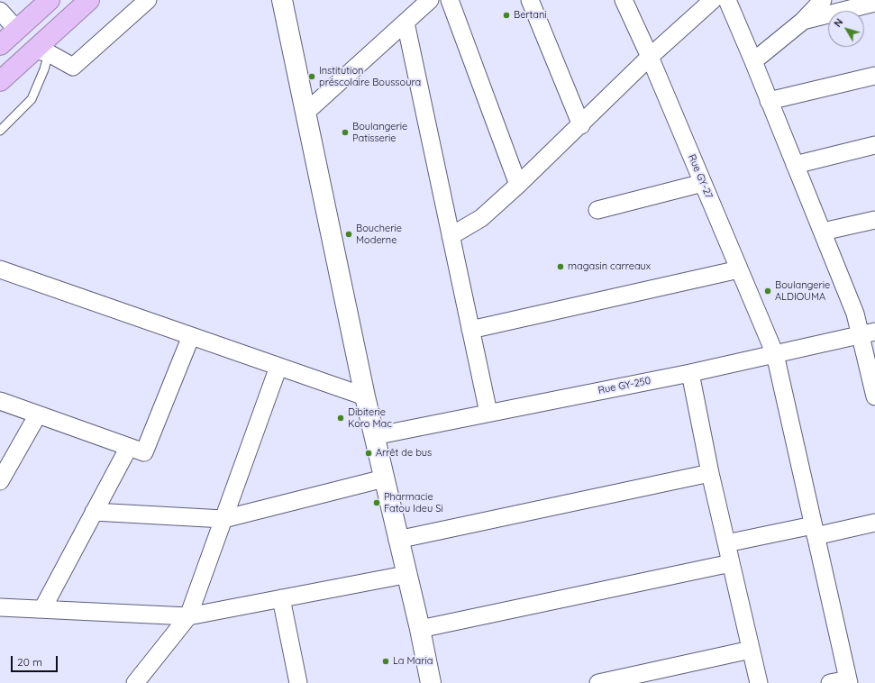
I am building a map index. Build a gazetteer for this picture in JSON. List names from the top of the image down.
{
  "streets": {
    "street": ["Rue GY-27", "Rue GY-250"]
  },
  "crossings": [
    ["Rue GY-27", "Rue GY-250"]
  ],
  "places": [
    "Bertani",
    "Institution préscolaire Boussoura",
    "Boulangerie Patisserie",
    "Boucherie Moderne",
    "magasin carreaux",
    "Boulangerie ALDIOUMA",
    "Dibiterie Koro Mac",
    "Arrêt de bus",
    "Pharmacie Fatou Ideu Si",
    "La Maria"
  ],
  "scale_bar": "20 m",
  "north": "top left"
}
